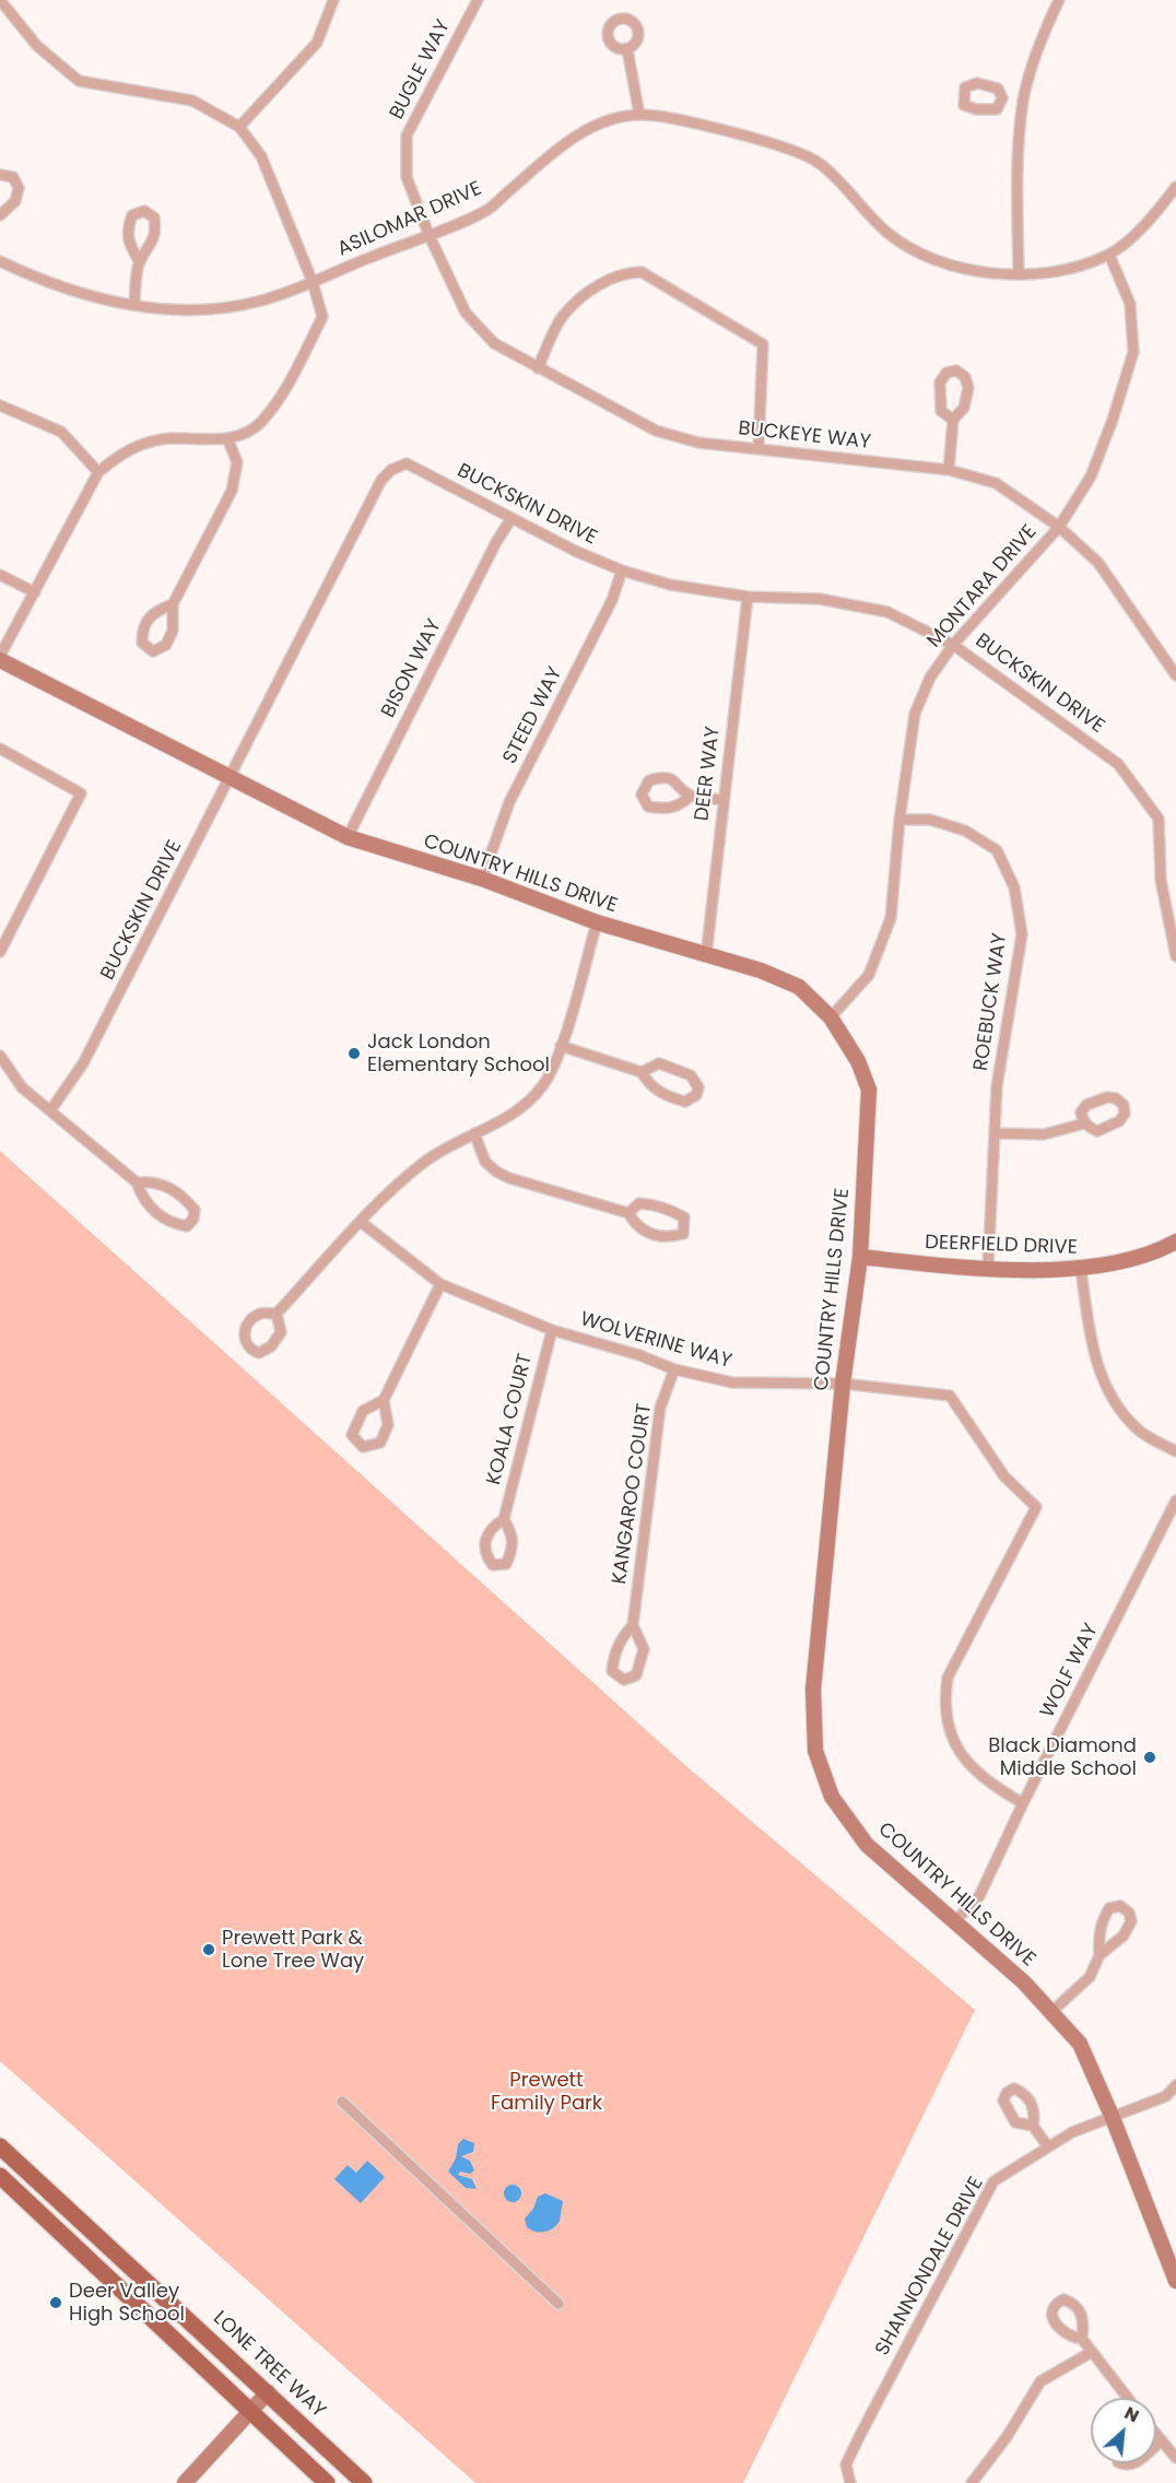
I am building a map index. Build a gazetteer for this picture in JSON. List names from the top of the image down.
{
  "streets": {
    "main road": ["LONE TREE WAY"],
    "street": [
      "BUGLE WAY",
      "ASILOMAR DRIVE",
      "BUCKEYE WAY",
      "BUCKSKIN DRIVE",
      "MONTARA DRIVE",
      "BISON WAY",
      "STEED WAY",
      "DEER WAY",
      "COUNTRY HILLS DRIVE",
      "ROEBUCK WAY",
      "DEERFIELD DRIVE",
      "WOLVERINE WAY",
      "KOALA COURT",
      "KANGAROO COURT",
      "WOLF WAY",
      "SHANNONDALE DRIVE"
    ]
  },
  "crossings": [
    ["BUGLE WAY", "ASILOMAR DRIVE"],
    ["BUGLE WAY", "BUCKEYE WAY"],
    ["ASILOMAR DRIVE", "BUCKEYE WAY"],
    ["ASILOMAR DRIVE", "MONTARA DRIVE"],
    ["BUCKEYE WAY", "MONTARA DRIVE"],
    ["BUCKSKIN DRIVE", "MONTARA DRIVE"],
    ["BUCKSKIN DRIVE", "BISON WAY"],
    ["BUCKSKIN DRIVE", "STEED WAY"],
    ["BUCKSKIN DRIVE", "DEER WAY"],
    ["BUCKSKIN DRIVE", "COUNTRY HILLS DRIVE"],
    ["MONTARA DRIVE", "COUNTRY HILLS DRIVE"],
    ["MONTARA DRIVE", "ROEBUCK WAY"],
    ["BISON WAY", "COUNTRY HILLS DRIVE"],
    ["STEED WAY", "COUNTRY HILLS DRIVE"],
    ["DEER WAY", "COUNTRY HILLS DRIVE"],
    ["COUNTRY HILLS DRIVE", "DEERFIELD DRIVE"],
    ["COUNTRY HILLS DRIVE", "WOLVERINE WAY"],
    ["COUNTRY HILLS DRIVE", "WOLF WAY"],
    ["COUNTRY HILLS DRIVE", "SHANNONDALE DRIVE"],
    ["ROEBUCK WAY", "DEERFIELD DRIVE"],
    ["WOLVERINE WAY", "KOALA COURT"],
    ["WOLVERINE WAY", "KANGAROO COURT"],
    ["WOLVERINE WAY", "WOLF WAY"]
  ],
  "parks": ["Prewett Family Park"],
  "places": [
    "Jack London Elementary School",
    "Black Diamond Middle School",
    "Prewett Park & Lone Tree Way",
    "Deer Valley High School"
  ],
  "north": "top right"
}
